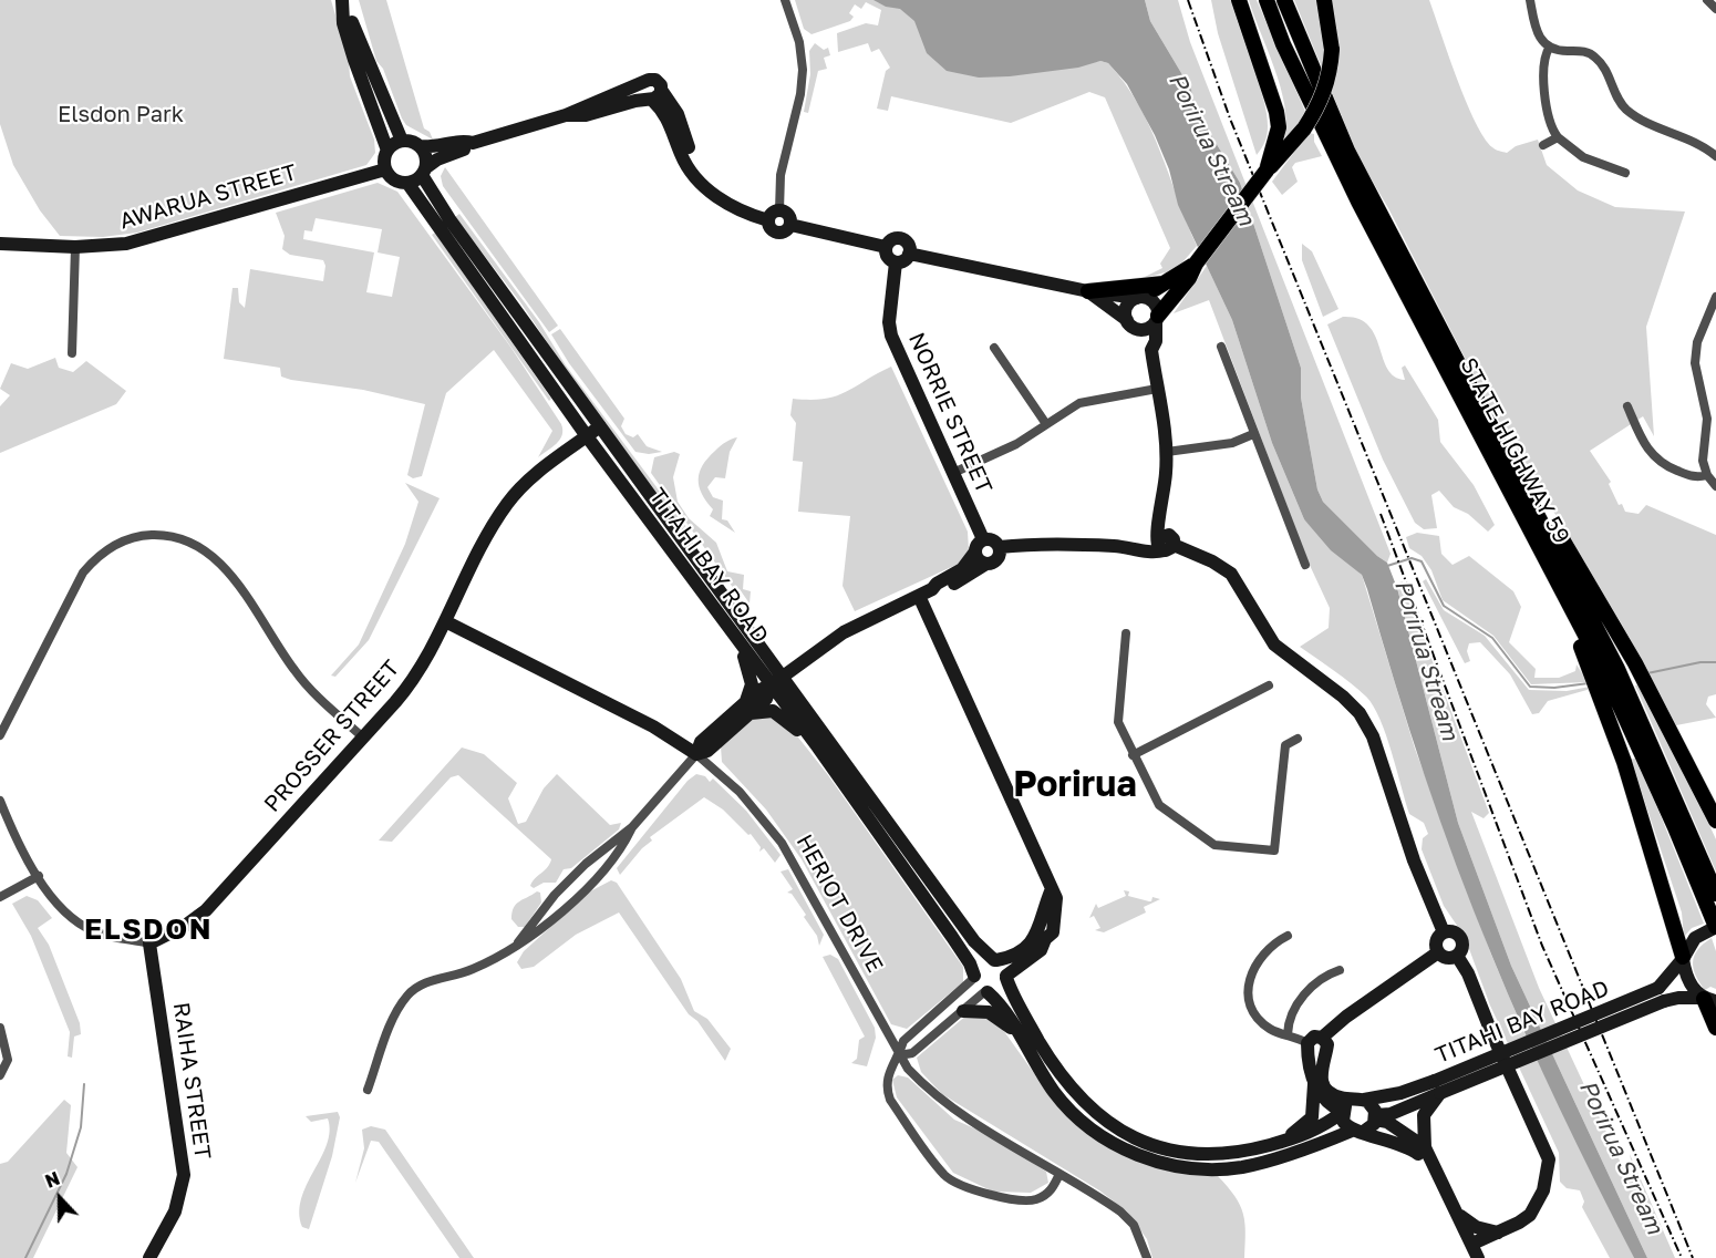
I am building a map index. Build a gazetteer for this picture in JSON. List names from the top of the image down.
{
  "streets": {
    "main road": [
      "AWARUA STREET",
      "NORRIE STREET",
      "STATE HIGHWAY 59",
      "TITAHI BAY ROAD",
      "PROSSER STREET",
      "HERIOT DRIVE",
      "RAIHA STREET"
    ]
  },
  "crossings": [
    ["AWARUA STREET", "TITAHI BAY ROAD"],
    ["STATE HIGHWAY 59", "TITAHI BAY ROAD"],
    ["TITAHI BAY ROAD", "PROSSER STREET"],
    ["PROSSER STREET", "HERIOT DRIVE"],
    ["PROSSER STREET", "RAIHA STREET"]
  ],
  "districts": ["Porirua", "ELSDON"],
  "water": ["Porirua Stream"],
  "parks": ["Elsdon Park"],
  "north": "top"
}
